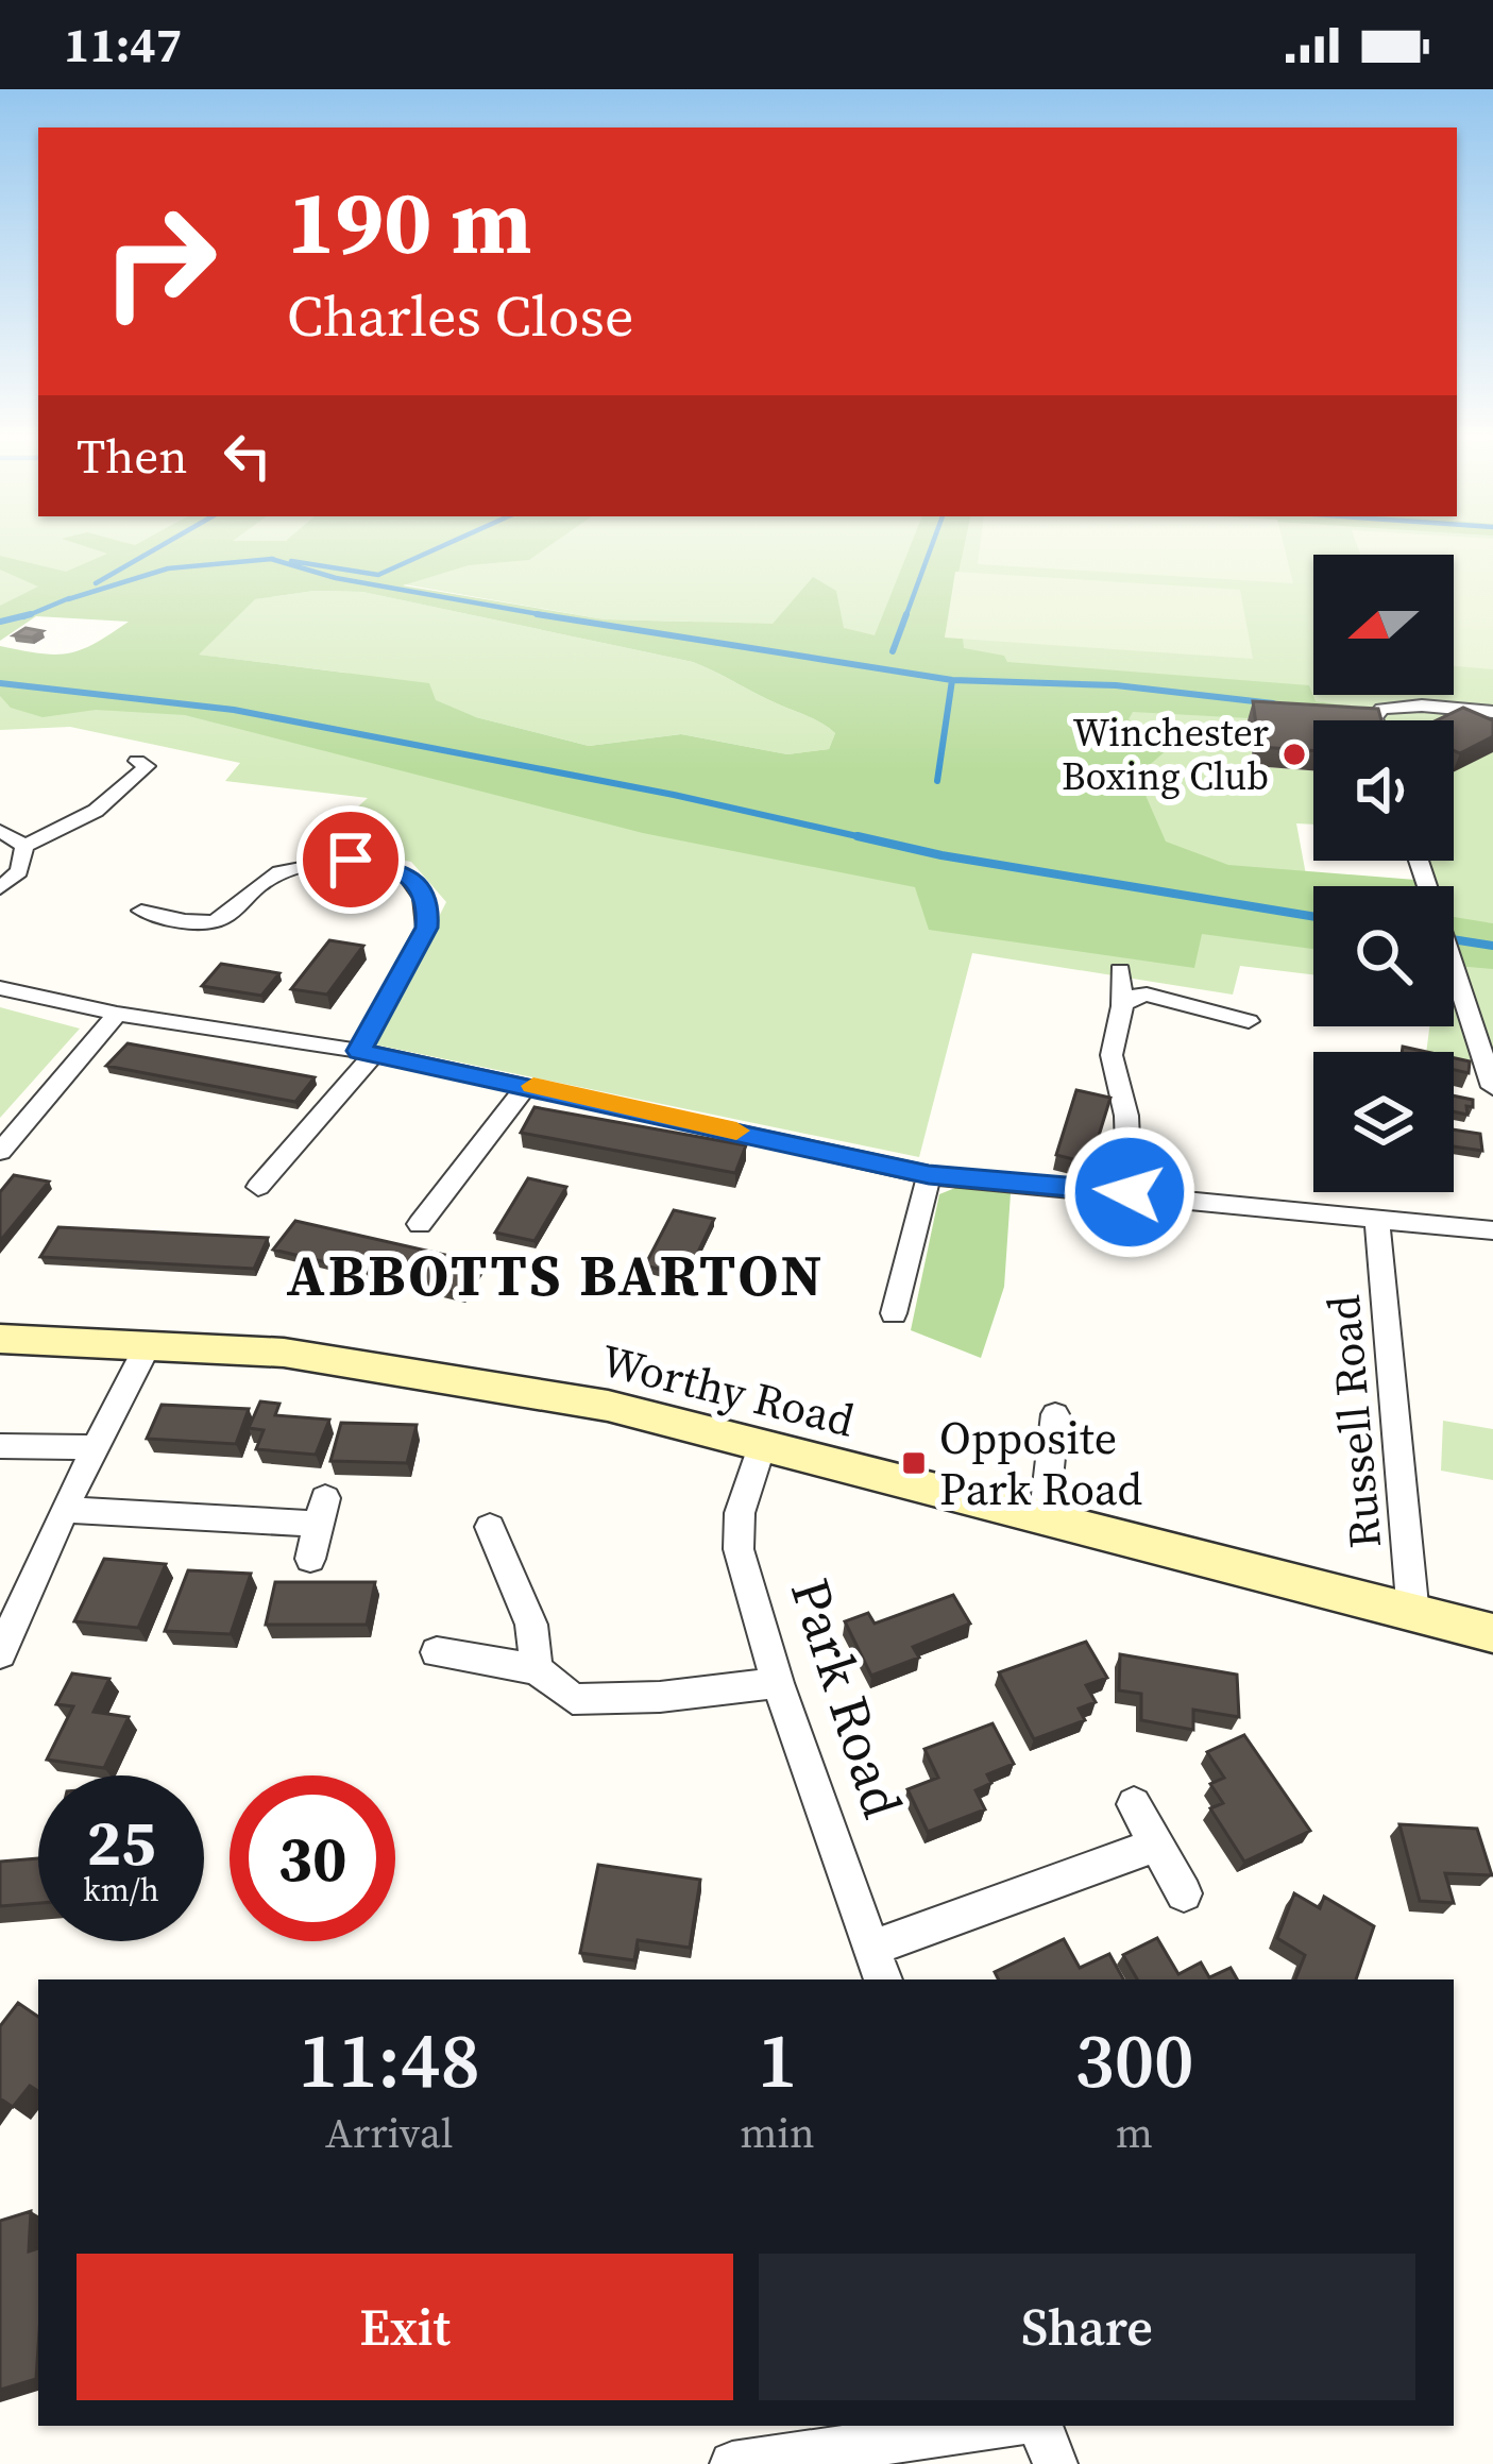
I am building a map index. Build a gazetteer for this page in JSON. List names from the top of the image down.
{
  "streets": {
    "main road": ["Worthy Road"],
    "street": ["Russell Road", "Park Road"]
  },
  "crossings": [
    ["Worthy Road", "Russell Road"],
    ["Worthy Road", "Park Road"]
  ],
  "districts": ["ABBOTTS BARTON"],
  "places": {
    "other": ["Winchester Boxing Club"],
    "transit": ["Opposite Park Road"]
  },
  "north": "left",
  "page": {
    "status": "11:47",
    "turn": ["190 m", "Charles Close"],
    "then": "Then",
    "speed": "25 km/h",
    "limit": "30",
    "eta": [
      "11:48",
      "Arrival",
      "1",
      "min",
      "300",
      "m"
    ],
    "buttons": ["Exit", "Share"]
  }
}
